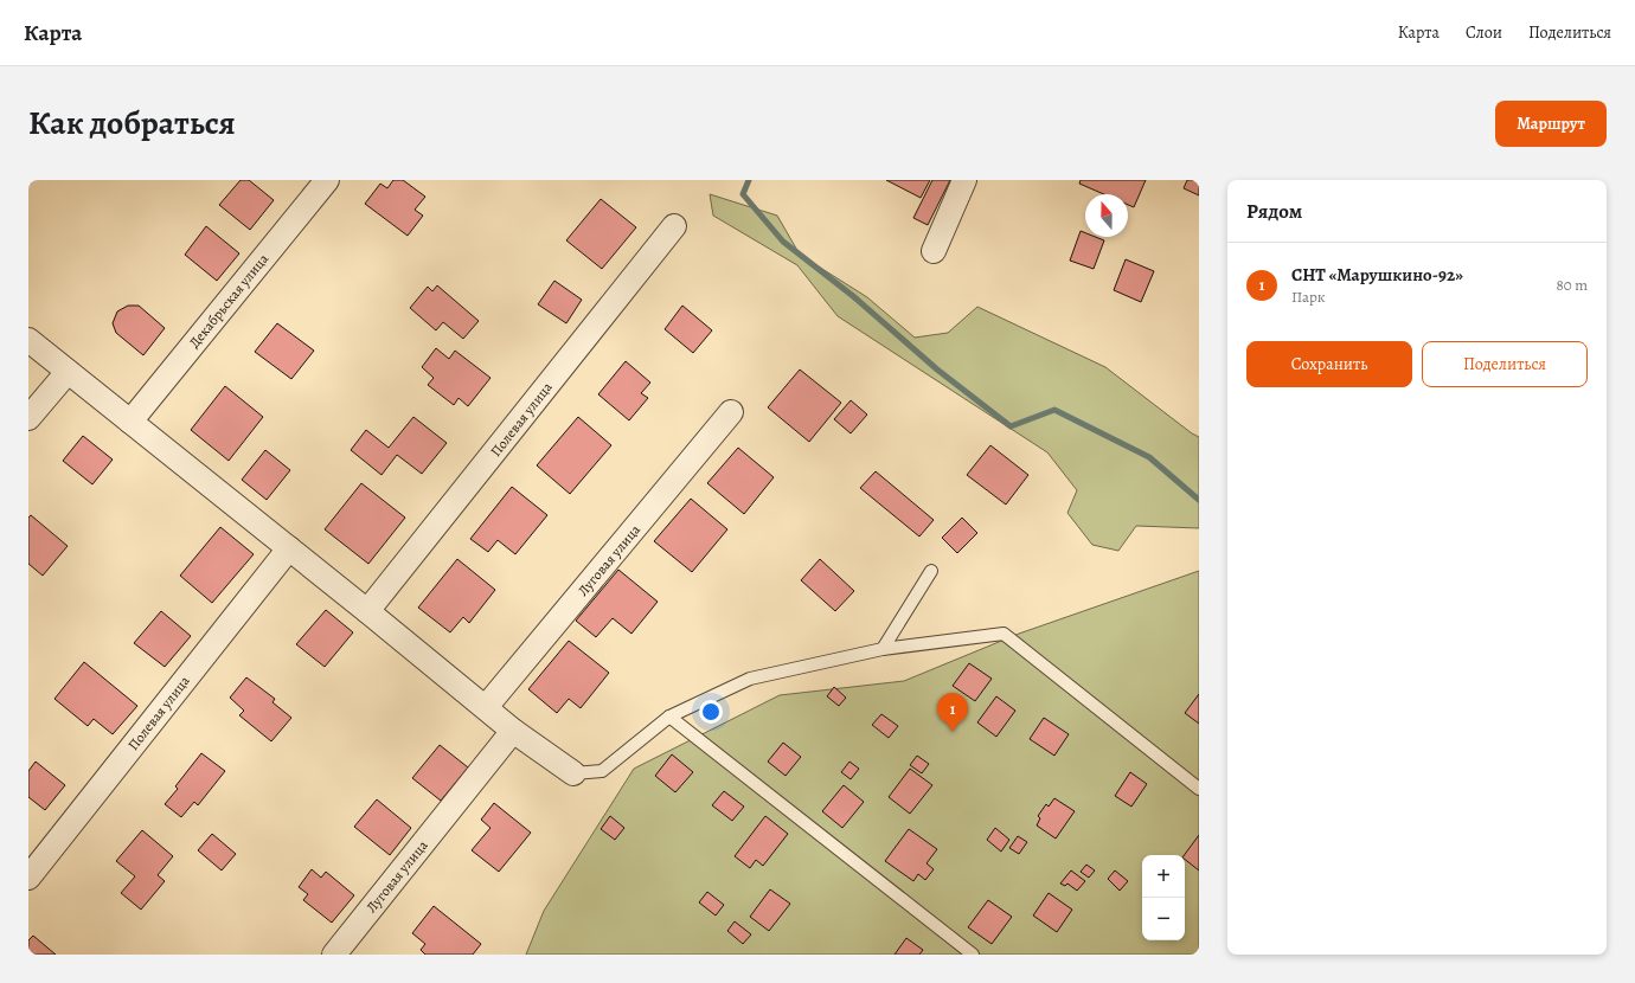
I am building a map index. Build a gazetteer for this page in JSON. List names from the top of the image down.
{
  "streets": {
    "street": ["Декабрьская улица", "Полевая улица", "Луговая улица"]
  },
  "north": "top",
  "page": {
    "header": "Карта",
    "nav": ["Карта", "Слои", "Поделиться"],
    "title": "Как добраться",
    "buttons": [
      "Маршрут",
      ["Сохранить", "Поделиться"]
    ],
    "heading": "Рядом",
    "list": [
      {
        "mark": "1",
        "name": "СНТ «Марушкино-92»",
        "note": "Парк",
        "value": "80 m"
      }
    ],
    "pins": "1",
    "map_buttons": ["+", "−"]
  }
}
